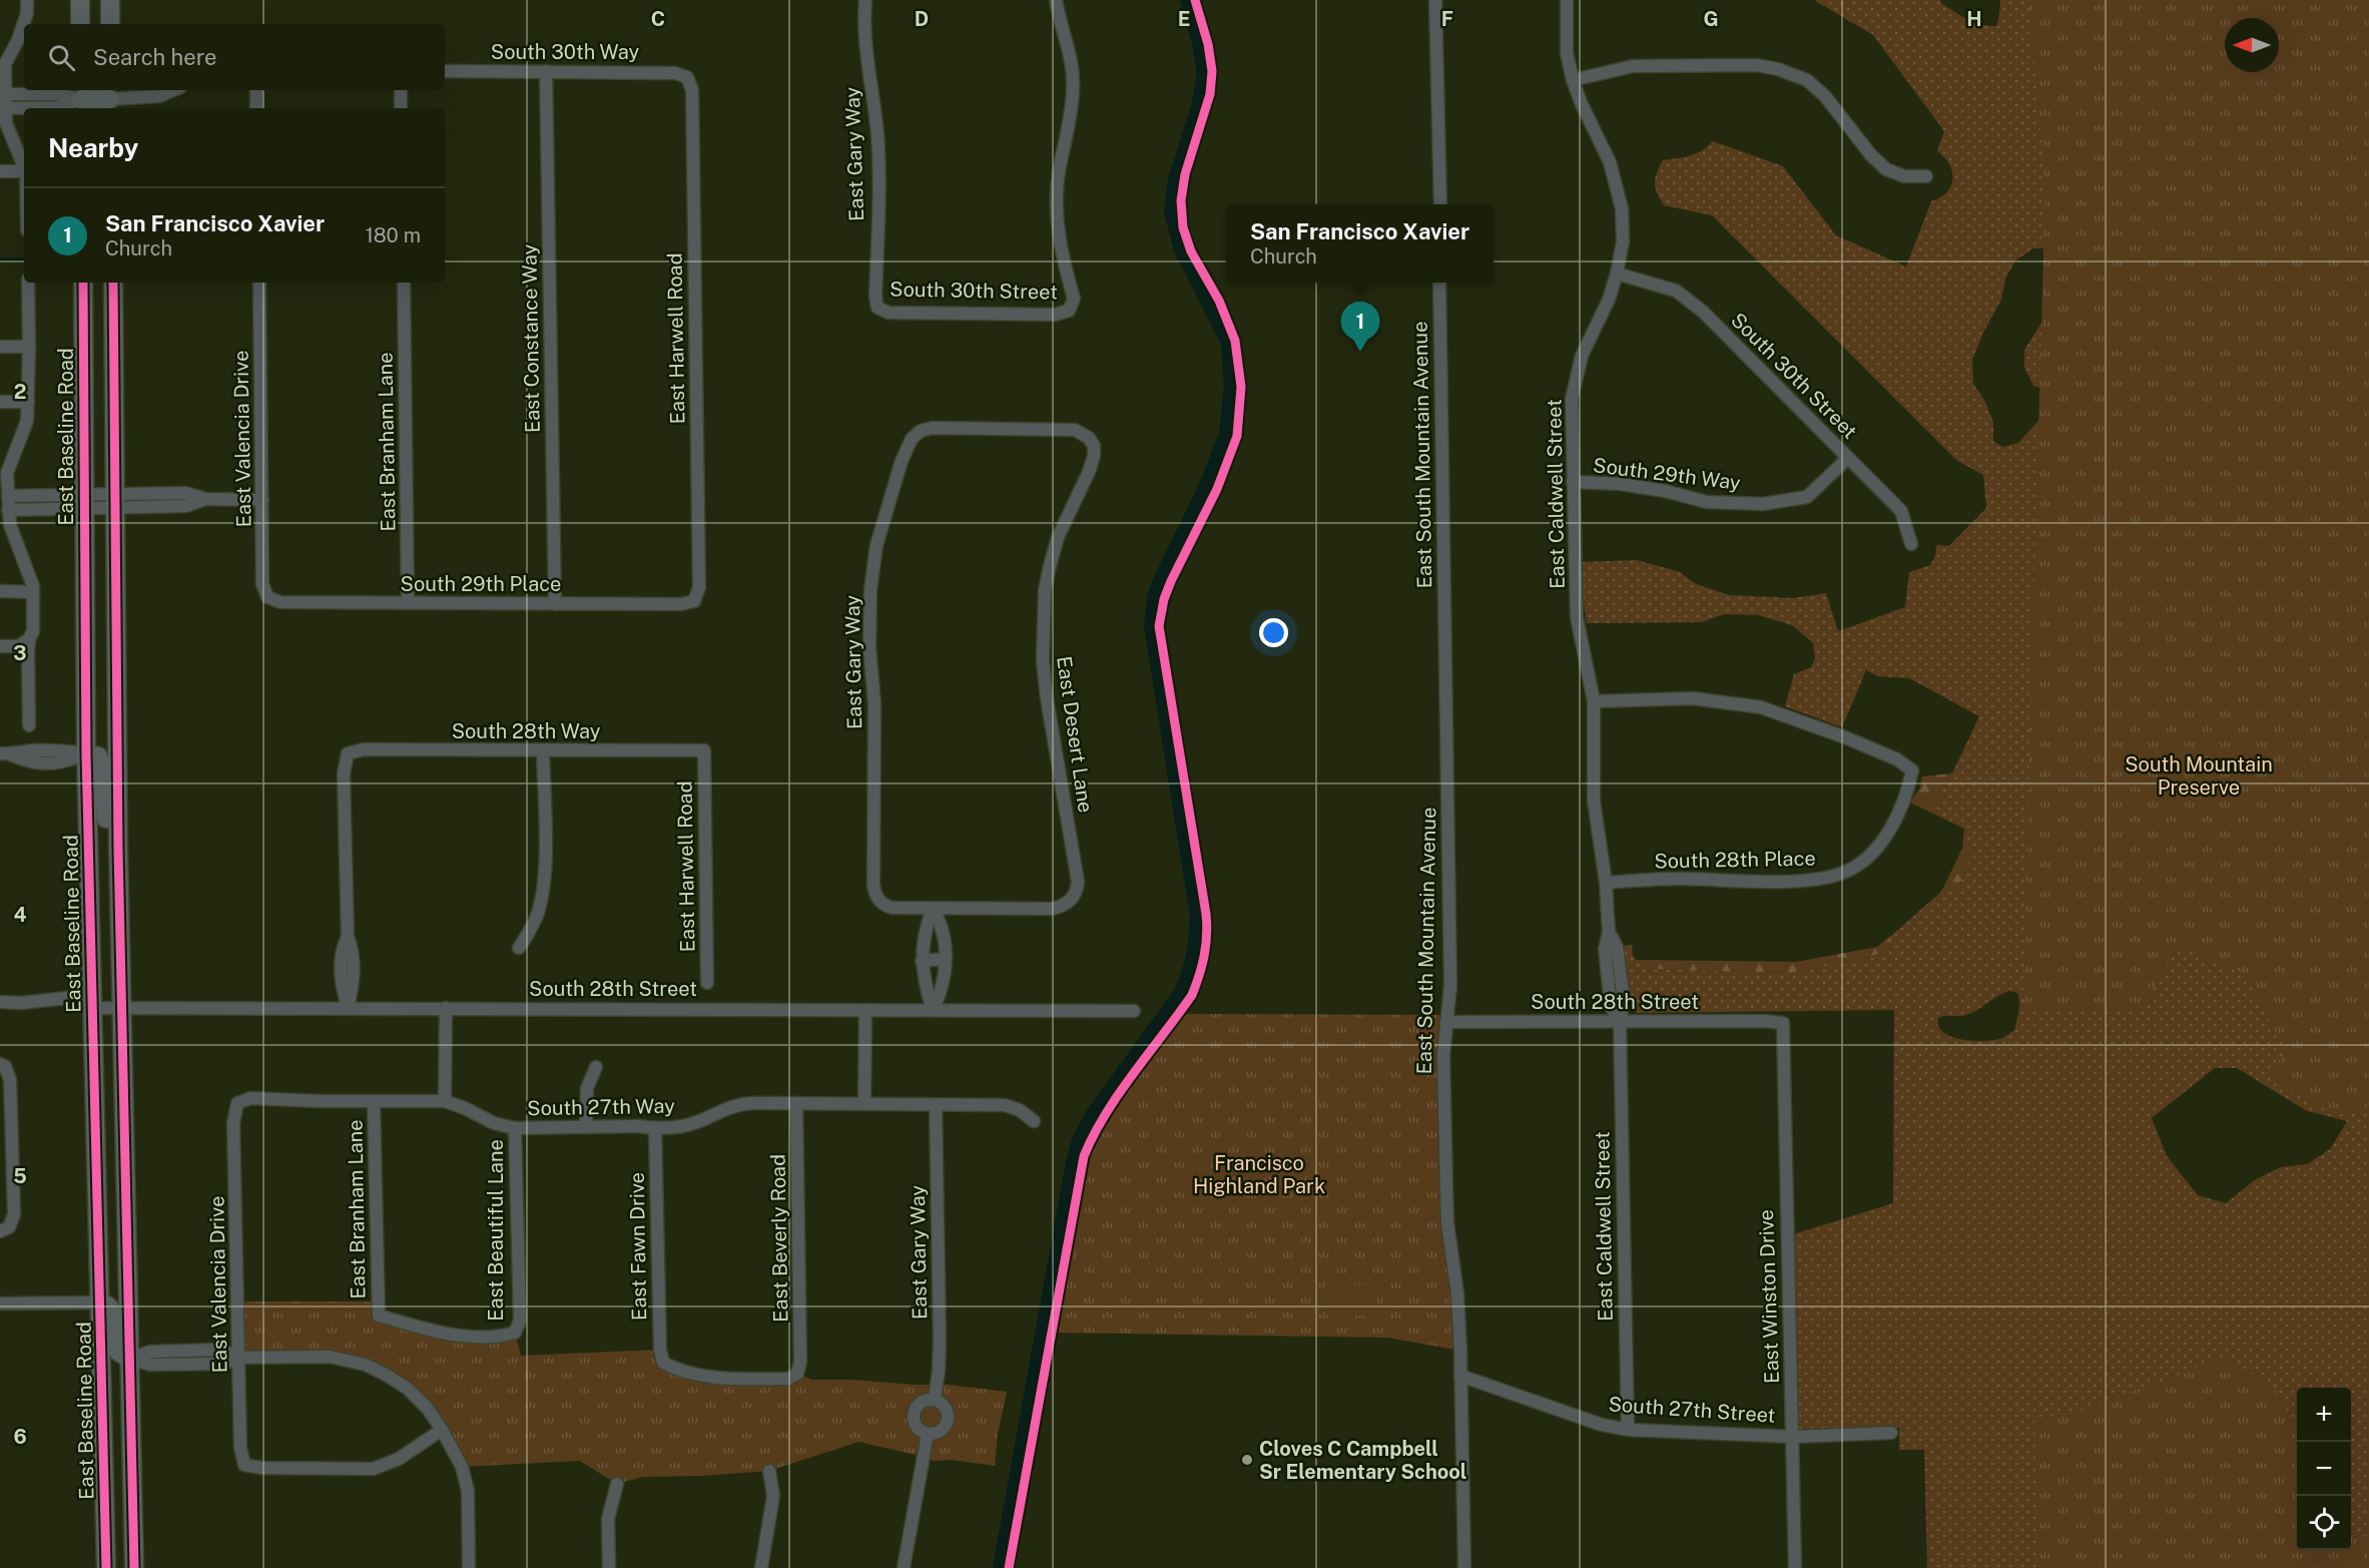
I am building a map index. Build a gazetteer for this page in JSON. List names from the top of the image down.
{
  "streets": {
    "main road": ["East Baseline Road"],
    "street": [
      "South 30th Way",
      "East Gary Way",
      "South 30th Street",
      "East Constance Way",
      "East Harwell Road",
      "East Valencia Drive",
      "East Branham Lane",
      "East South Mountain Avenue",
      "South 29th Way",
      "East Caldwell Street",
      "South 29th Place",
      "South 28th Way",
      "East Desert Lane",
      "South 28th Place",
      "South 28th Street",
      "South 27th Way",
      "East Beautiful Lane",
      "East Beverly Road",
      "East Fawn Drive",
      "East Winston Drive",
      "South 27th Street"
    ]
  },
  "crossings": [
    ["South 30th Way", "East Constance Way"],
    ["South 30th Way", "East Harwell Road"],
    ["East Gary Way", "South 30th Street"],
    ["East Gary Way", "East Desert Lane"],
    ["East Gary Way", "South 27th Way"],
    ["South 30th Street", "South 29th Way"],
    ["South 30th Street", "East Caldwell Street"],
    ["East Constance Way", "South 29th Place"],
    ["East Harwell Road", "South 29th Place"],
    ["East Harwell Road", "South 28th Way"],
    ["East Baseline Road", "South 28th Street"],
    ["East Valencia Drive", "South 29th Place"],
    ["East Valencia Drive", "South 27th Way"],
    ["East Branham Lane", "South 29th Place"],
    ["East Branham Lane", "South 27th Way"],
    ["East Branham Lane", "East Beautiful Lane"],
    ["East South Mountain Avenue", "South 28th Street"],
    ["East South Mountain Avenue", "South 27th Street"],
    ["South 29th Way", "East Caldwell Street"],
    ["East Caldwell Street", "South 28th Place"],
    ["East Caldwell Street", "South 28th Street"],
    ["East Caldwell Street", "South 27th Street"],
    ["South 28th Way", "South 28th Street"],
    ["South 28th Street", "East Winston Drive"],
    ["South 27th Way", "East Beautiful Lane"],
    ["South 27th Way", "East Beverly Road"],
    ["South 27th Way", "East Fawn Drive"],
    ["East Beverly Road", "East Fawn Drive"],
    ["East Winston Drive", "South 27th Street"]
  ],
  "parks": ["South Mountain Preserve", "Francisco Highland Park"],
  "places": ["Cloves C Campbell Sr Elementary School"],
  "north": "left",
  "page": {
    "search": "Search here",
    "heading": "Nearby",
    "list": [
      {
        "mark": "1",
        "name": "San Francisco Xavier",
        "note": "Church",
        "value": "180 m"
      }
    ],
    "popup": ["San Francisco Xavier", "Church"],
    "pins": "1",
    "map_buttons": ["+", "−"]
  },
  "grid": {
    "columns": [
      "C",
      "D",
      "E",
      "F",
      "G",
      "H"
    ],
    "rows": [
      "2",
      "3",
      "4",
      "5",
      "6"
    ]
  }
}
